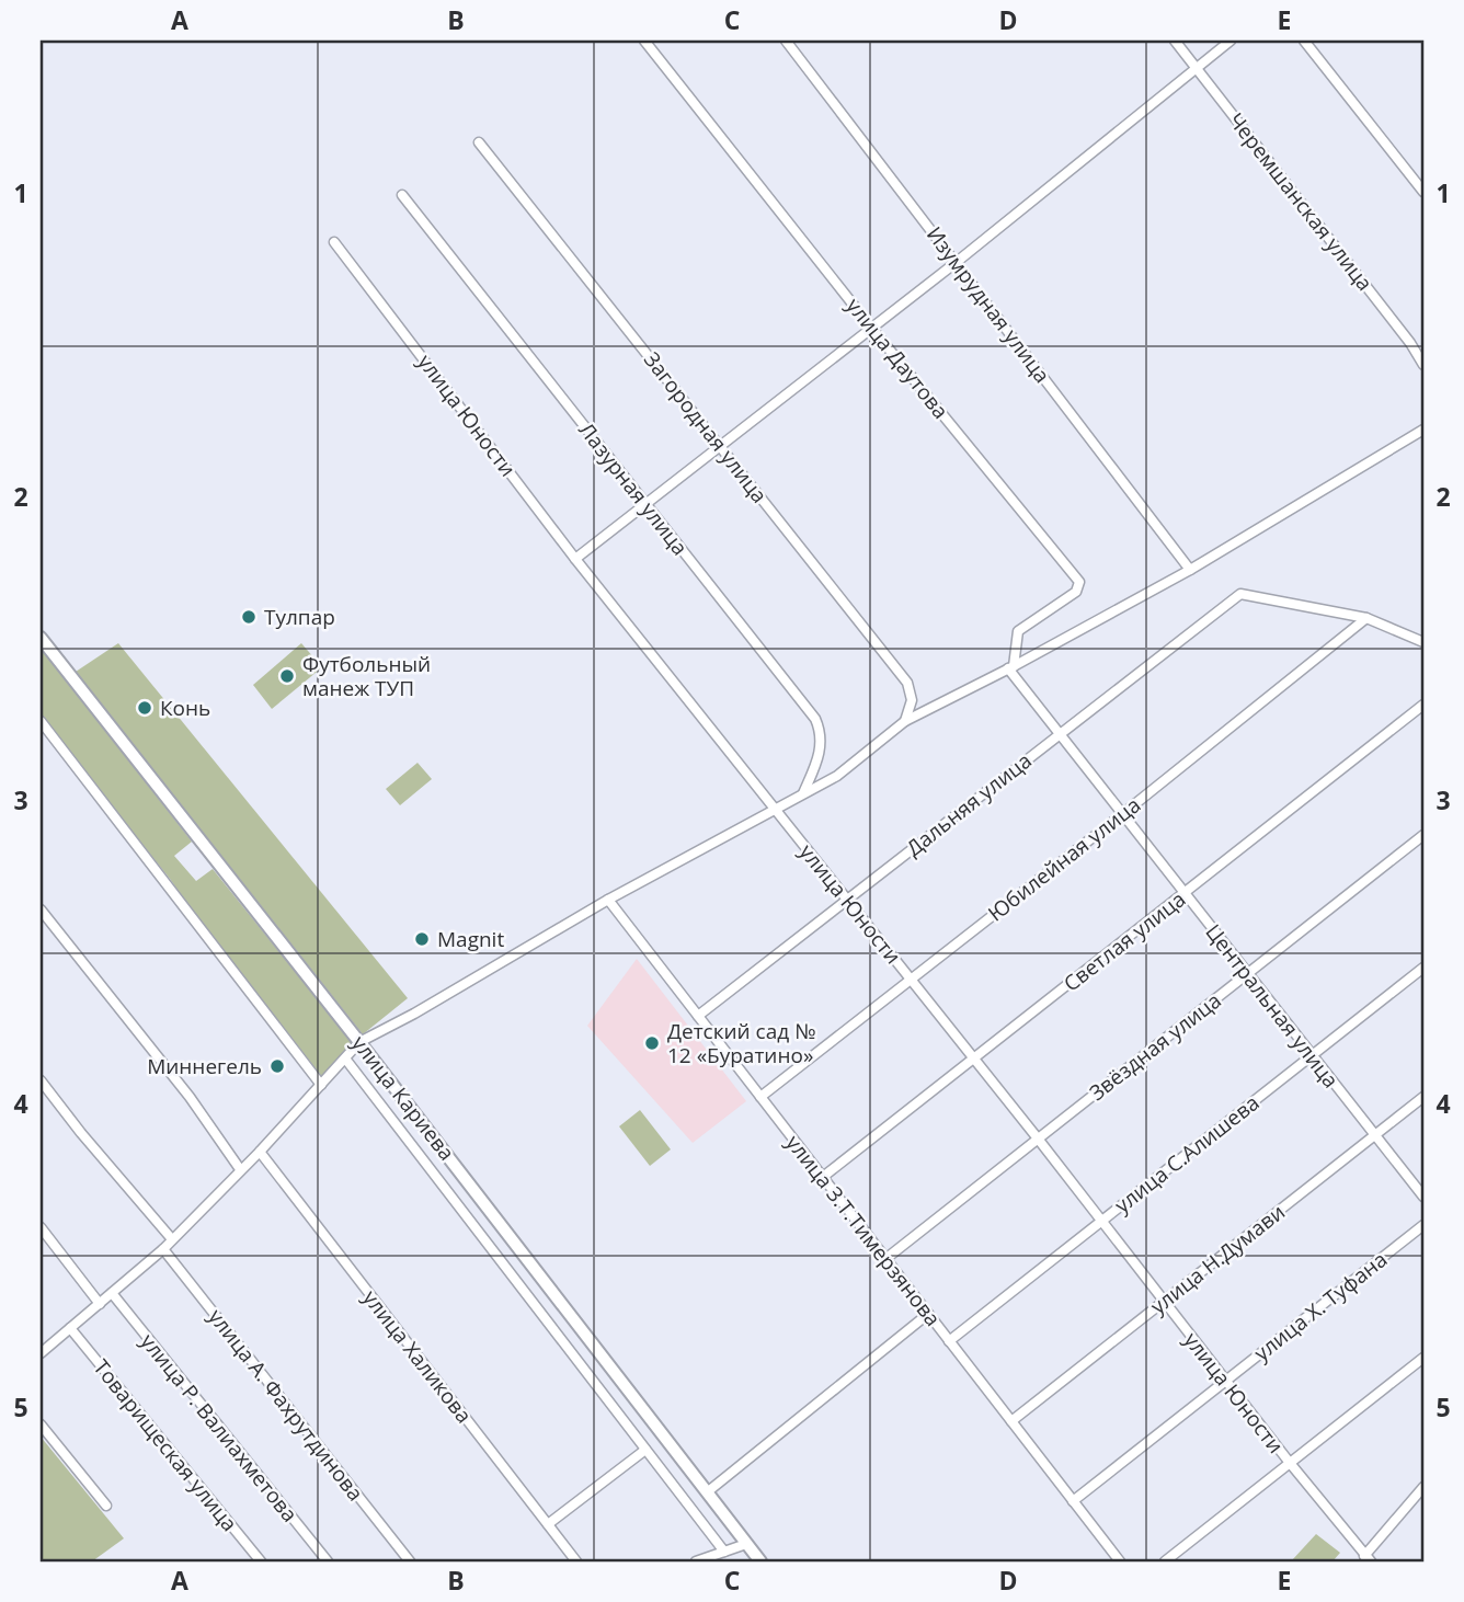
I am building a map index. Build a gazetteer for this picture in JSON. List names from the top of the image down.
{
  "streets": {
    "main road": ["улица Кариева"],
    "street": [
      "Черемшанская улица",
      "Изумрудная улица",
      "улица Даутова",
      "улица Юности",
      "Загородная улица",
      "Лазурная улица",
      "Дальняя улица",
      "Юбилейная улица",
      "Светлая улица",
      "Центральная улица",
      "Звёздная улица",
      "улица С.Алишева",
      "улица З.Т.Тимерзянова",
      "улица Н.Думави",
      "улица Х. Туфана",
      "улица Халикова",
      "улица А. Фахрутдинова",
      "улица Р. Валиахметова",
      "Товарищеская улица"
    ]
  },
  "crossings": [
    ["улица Даутова", "Центральная улица"],
    ["улица Юности", "Дальняя улица"],
    ["улица Юности", "Юбилейная улица"],
    ["улица Юности", "Светлая улица"],
    ["улица Юности", "Звёздная улица"],
    ["улица Юности", "улица С.Алишева"],
    ["улица Юности", "улица Н.Думави"],
    ["улица Юности", "улица Х. Туфана"],
    ["Дальняя улица", "Юбилейная улица"],
    ["Дальняя улица", "Центральная улица"],
    ["Дальняя улица", "улица З.Т.Тимерзянова"],
    ["Юбилейная улица", "Центральная улица"],
    ["Юбилейная улица", "улица З.Т.Тимерзянова"],
    ["Светлая улица", "Центральная улица"],
    ["Светлая улица", "улица З.Т.Тимерзянова"],
    ["Центральная улица", "Звёздная улица"],
    ["Центральная улица", "улица С.Алишева"],
    ["Центральная улица", "улица Н.Думави"],
    ["Звёздная улица", "улица З.Т.Тимерзянова"],
    ["улица С.Алишева", "улица З.Т.Тимерзянова"],
    ["улица З.Т.Тимерзянова", "улица Н.Думави"],
    ["улица З.Т.Тимерзянова", "улица Х. Туфана"]
  ],
  "places": [
    "Тулпар",
    "Футбольный манеж ТУП",
    "Конь",
    "Magnit",
    "Детский сад № 12 «Буратино»",
    "Миннегель"
  ],
  "grid": {
    "columns": [
      "A",
      "B",
      "C",
      "D",
      "E"
    ],
    "rows": [
      "1",
      "2",
      "3",
      "4",
      "5"
    ]
  }
}
